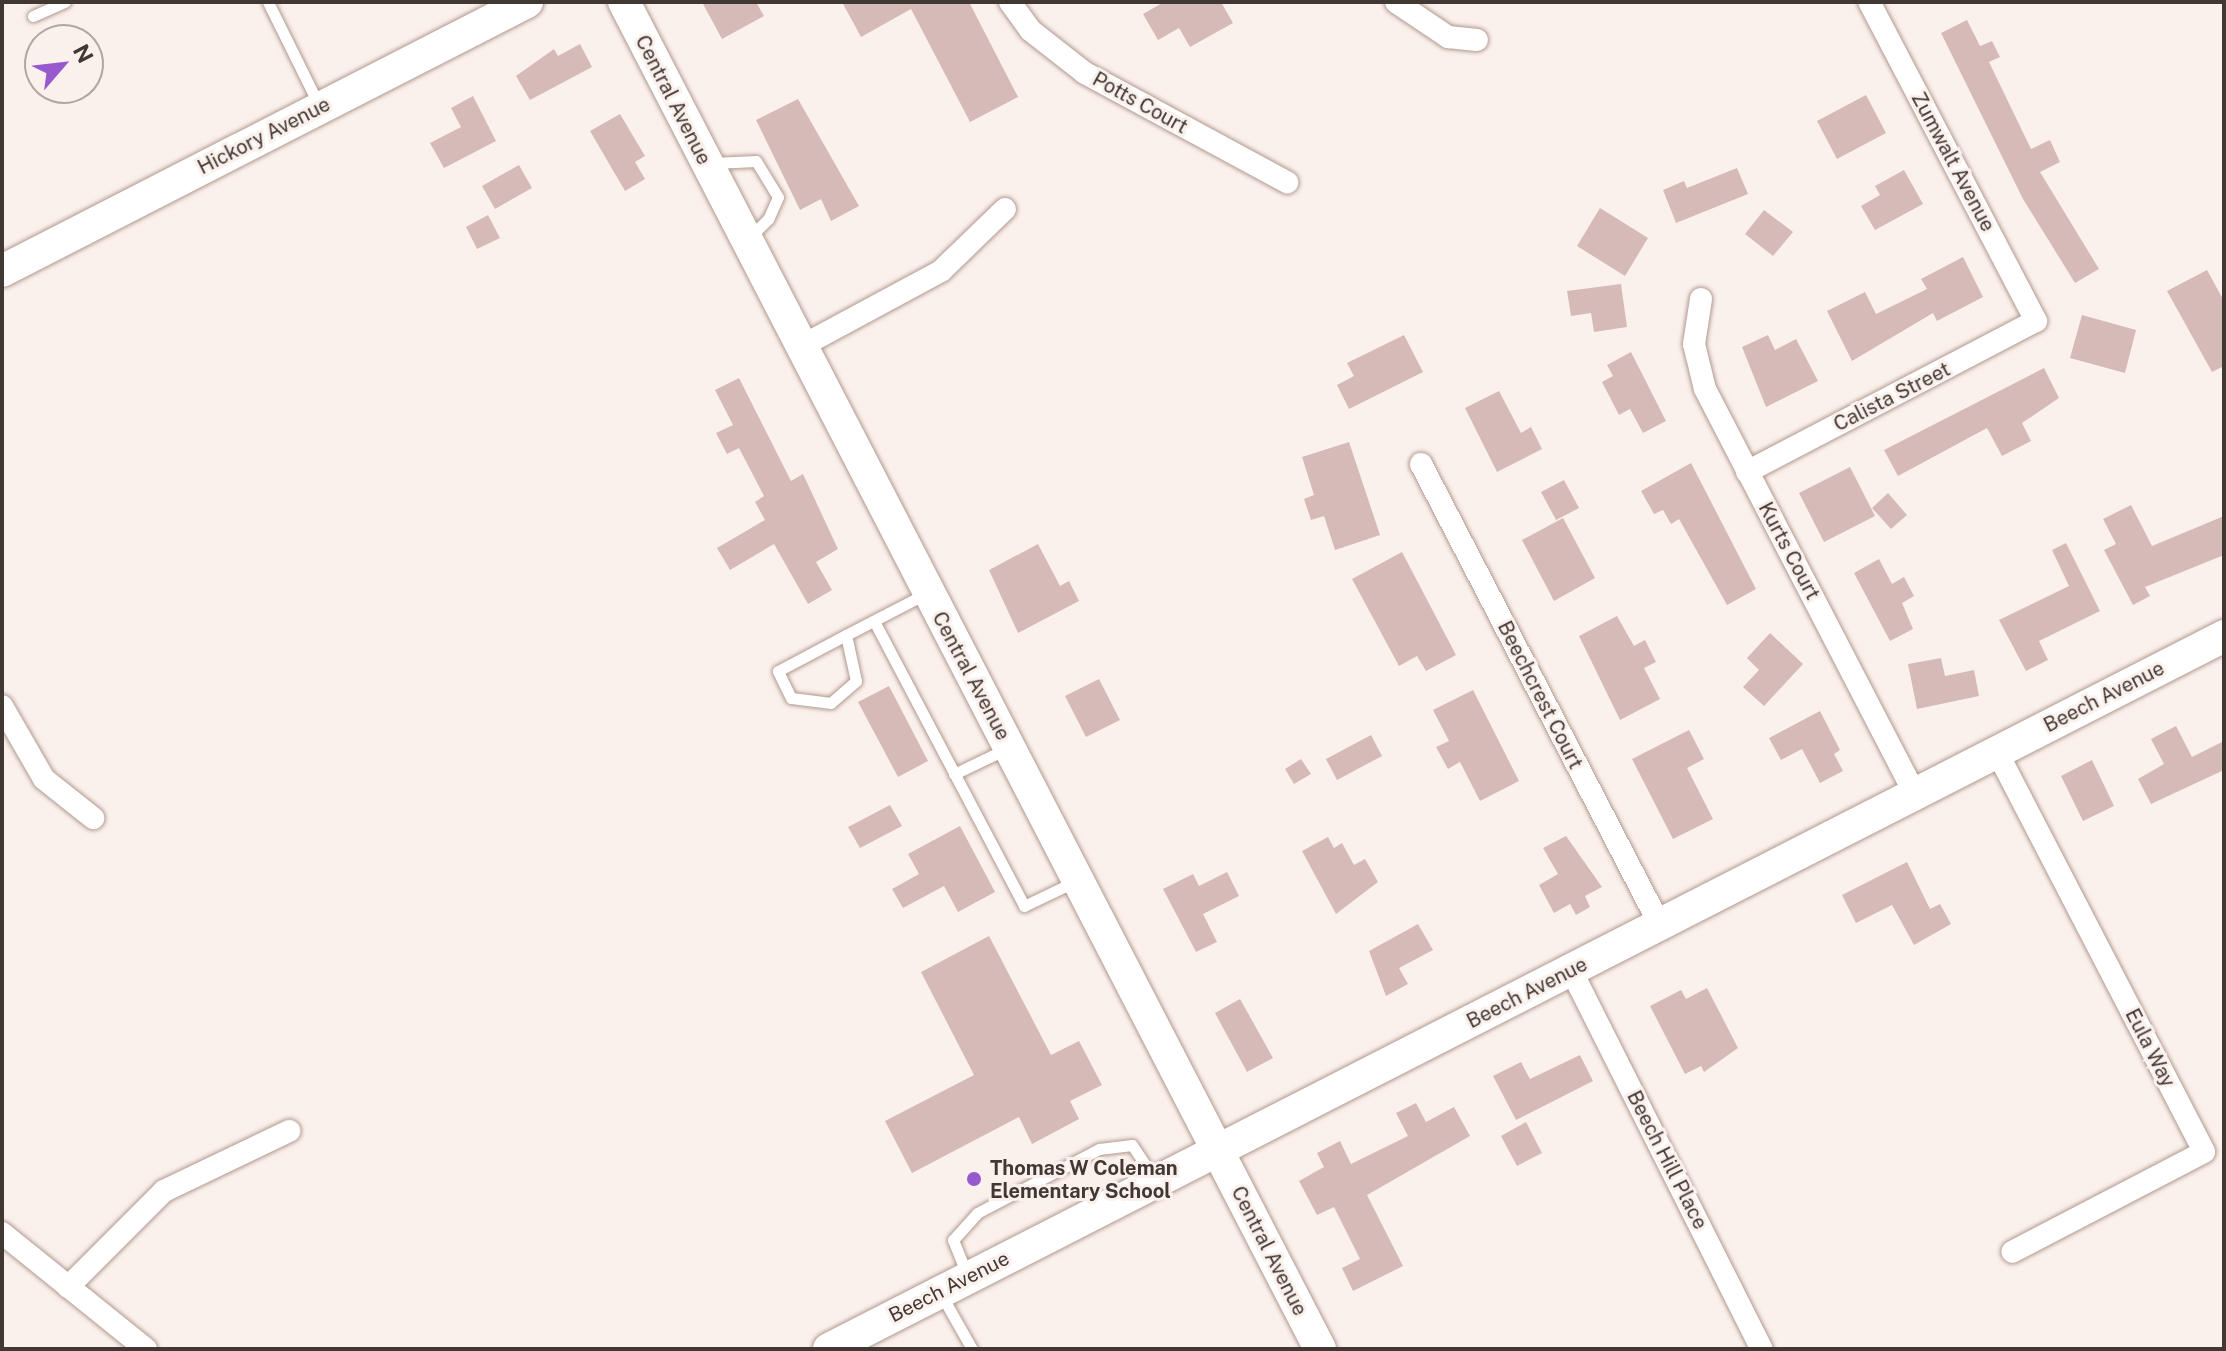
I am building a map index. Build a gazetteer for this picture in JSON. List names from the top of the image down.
{
  "streets": {
    "street": [
      "Central Avenue",
      "Potts Court",
      "Hickory Avenue",
      "Zumwalt Avenue",
      "Calista Street",
      "Kurts Court",
      "Beechcrest Court",
      "Beech Avenue",
      "Eula Way",
      "Beech Hill Place"
    ]
  },
  "crossings": [
    ["Central Avenue", "Beech Avenue"],
    ["Zumwalt Avenue", "Calista Street"],
    ["Calista Street", "Kurts Court"],
    ["Kurts Court", "Beech Avenue"],
    ["Beechcrest Court", "Beech Avenue"],
    ["Beech Avenue", "Eula Way"],
    ["Beech Avenue", "Beech Hill Place"]
  ],
  "places": ["Thomas W Coleman Elementary School"],
  "north": "top right"
}
